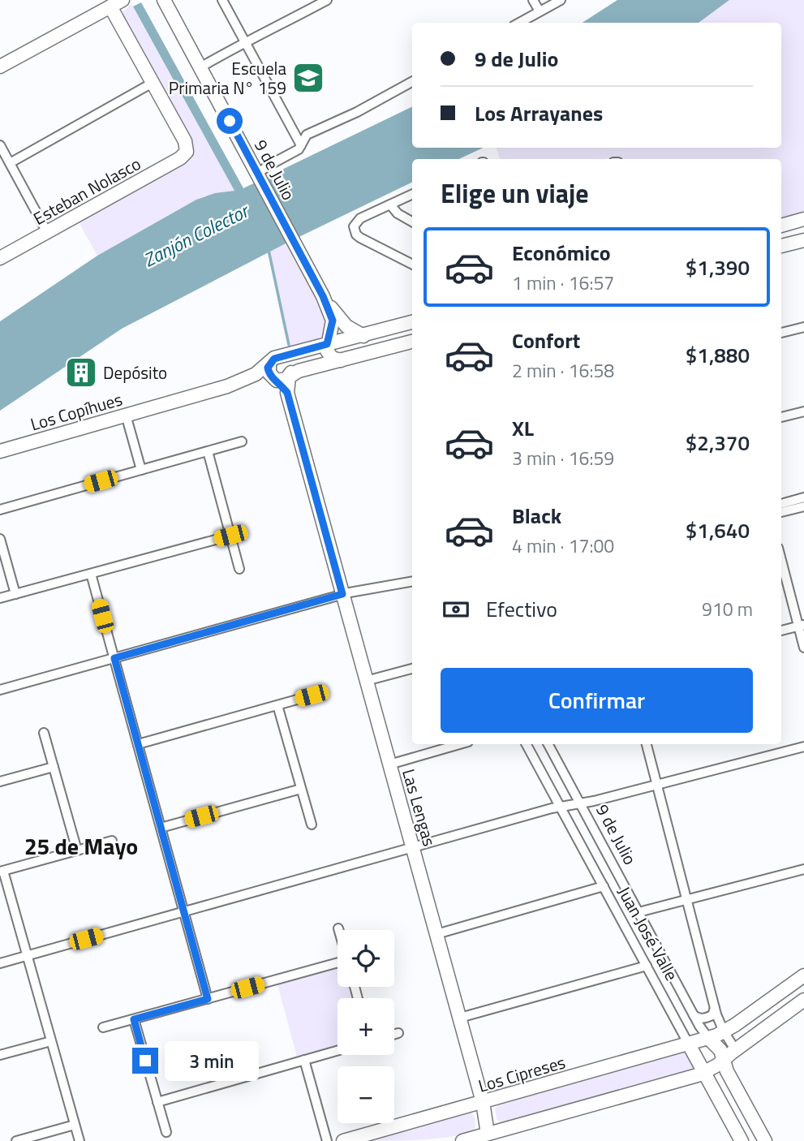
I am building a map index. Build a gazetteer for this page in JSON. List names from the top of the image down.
{
  "streets": {
    "main road": [
      "9 de Julio",
      "Esteban Nolasco",
      "Los Copíhues",
      "Las Lengas",
      "Juan José Valle",
      "Los Cipreses"
    ]
  },
  "crossings": [
    ["9 de Julio", "Los Copíhues"],
    ["9 de Julio", "Los Cipreses"],
    ["Los Copíhues", "Las Lengas"],
    ["Las Lengas", "Los Cipreses"],
    ["Juan José Valle", "Los Cipreses"]
  ],
  "districts": ["25 de Mayo"],
  "water": ["Zanjón Colector"],
  "places": {
    "school or university": ["Escuela Primaria N° 159"],
    "building": ["Depósito"]
  },
  "page": {
    "banner": ["9 de Julio", "Los Arrayanes"],
    "heading": "Elige un viaje",
    "list": [
      {
        "name": "Económico",
        "note": "1 min · 16:57",
        "value": "$1,390"
      },
      {
        "name": "Confort",
        "note": "2 min · 16:58",
        "value": "$1,880"
      },
      {
        "name": "XL",
        "note": "3 min · 16:59",
        "value": "$2,370"
      },
      {
        "name": "Black",
        "note": "4 min · 17:00",
        "value": "$1,640"
      }
    ],
    "pay": ["Efectivo", "910 m"],
    "buttons": "Confirmar",
    "map_buttons": ["+", "−"],
    "bubble": "3 min"
  }
}
